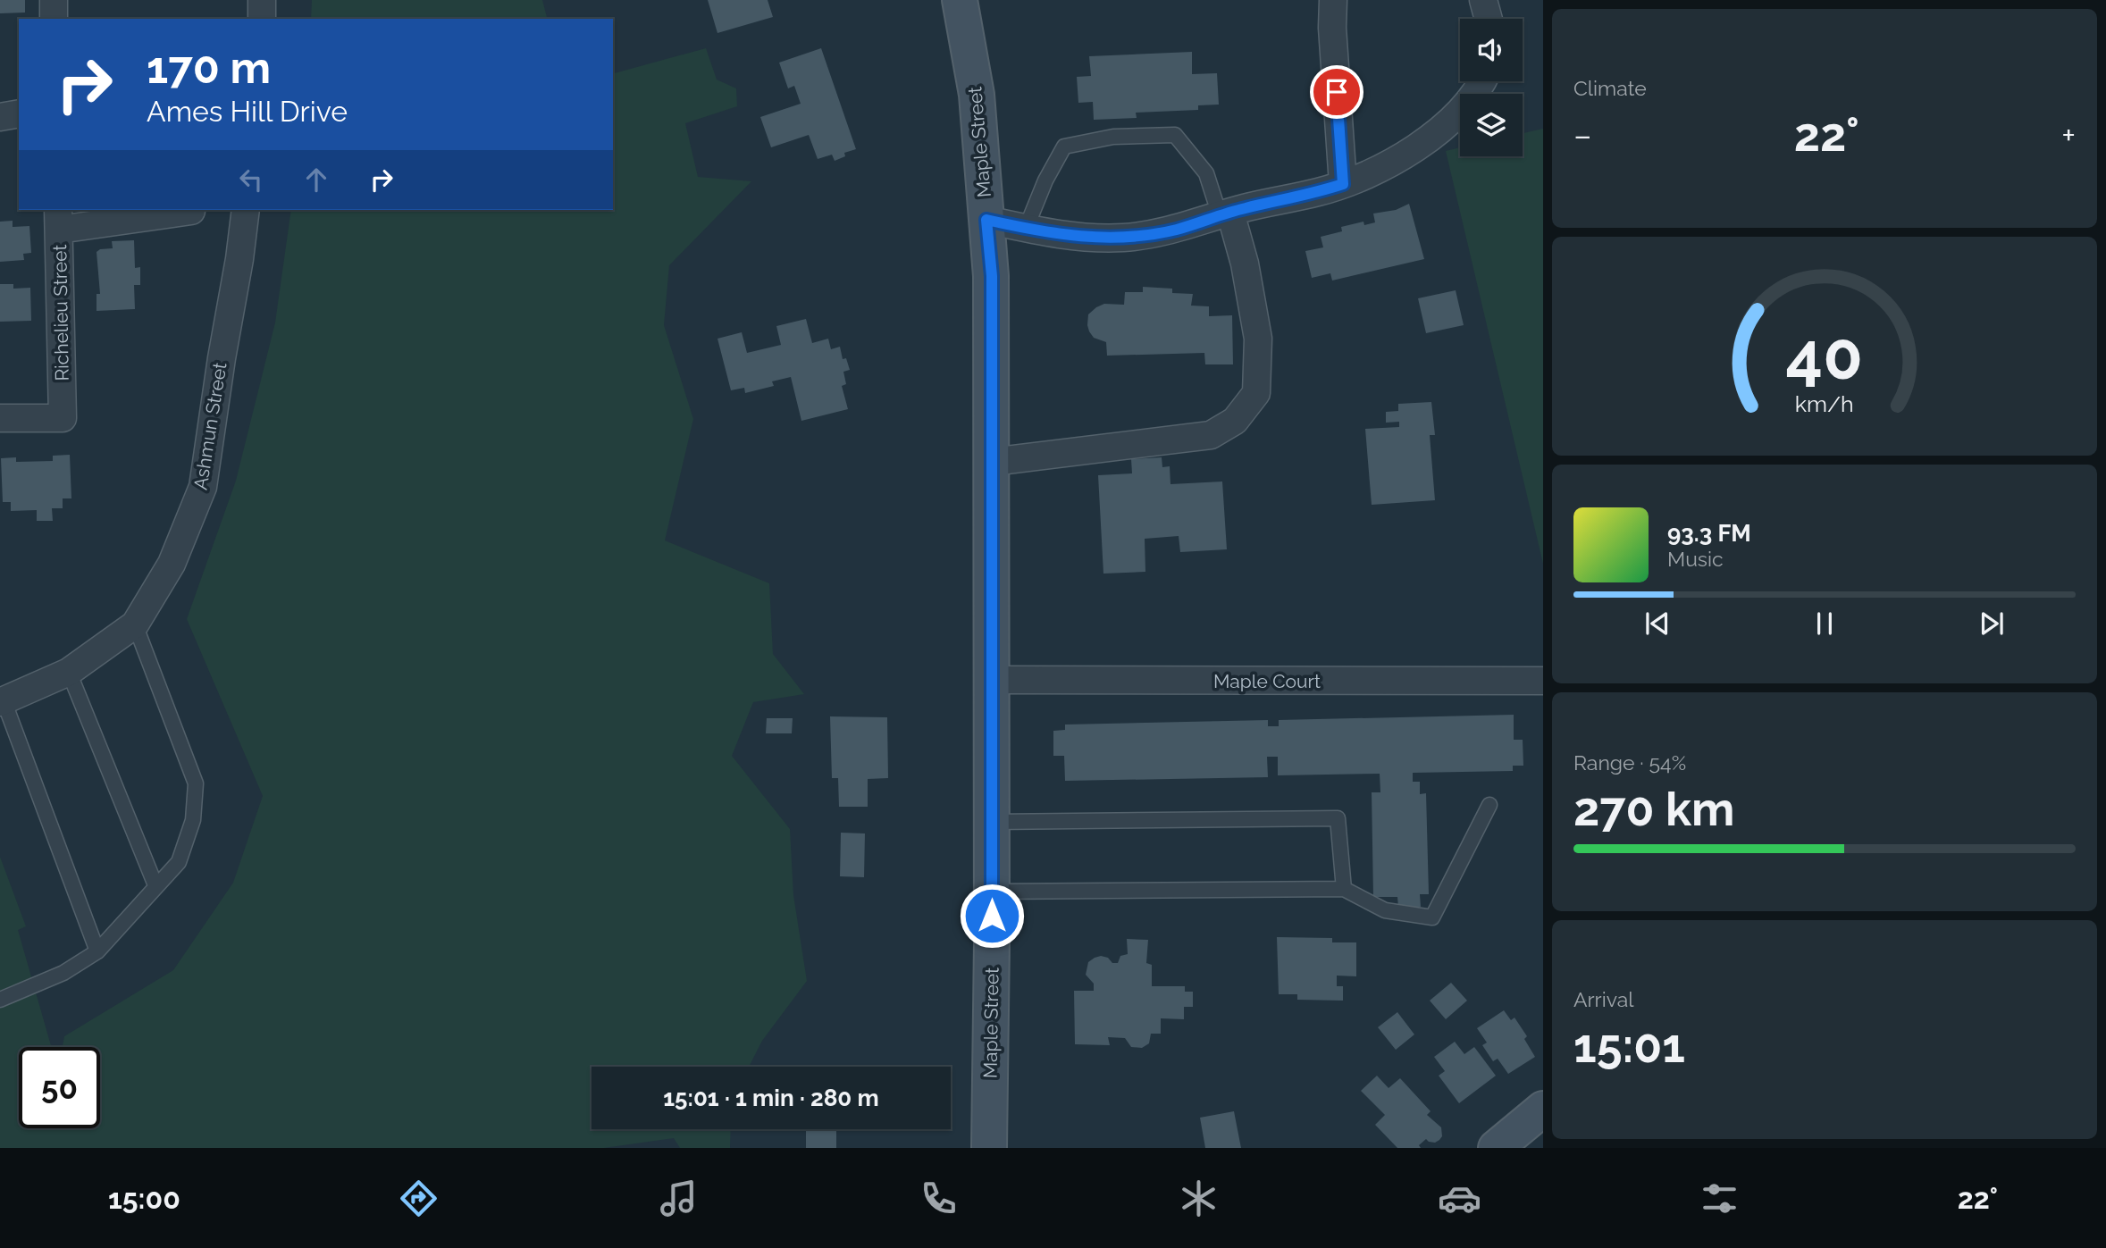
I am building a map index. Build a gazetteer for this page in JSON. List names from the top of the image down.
{
  "streets": {
    "main road": ["Maple Street"],
    "street": ["Richelieu Street", "Ashmun Street", "Maple Court"]
  },
  "crossings": [
    ["Maple Street", "Maple Court"]
  ],
  "page": {
    "tile": [
      "Climate",
      ["Range · 54%", "270 km"],
      ["Arrival", "15:01"]
    ],
    "turn": ["170 m", "Ames Hill Drive"],
    "heat": ["−", "22°", "+"],
    "song": ["93.3 FM", "Music"],
    "limit": "50",
    "trip": "15:01 · 1 min · 280 m",
    "tabs": ["15:00", "22°"],
    "gauge": ["40", "km/h"]
  }
}
